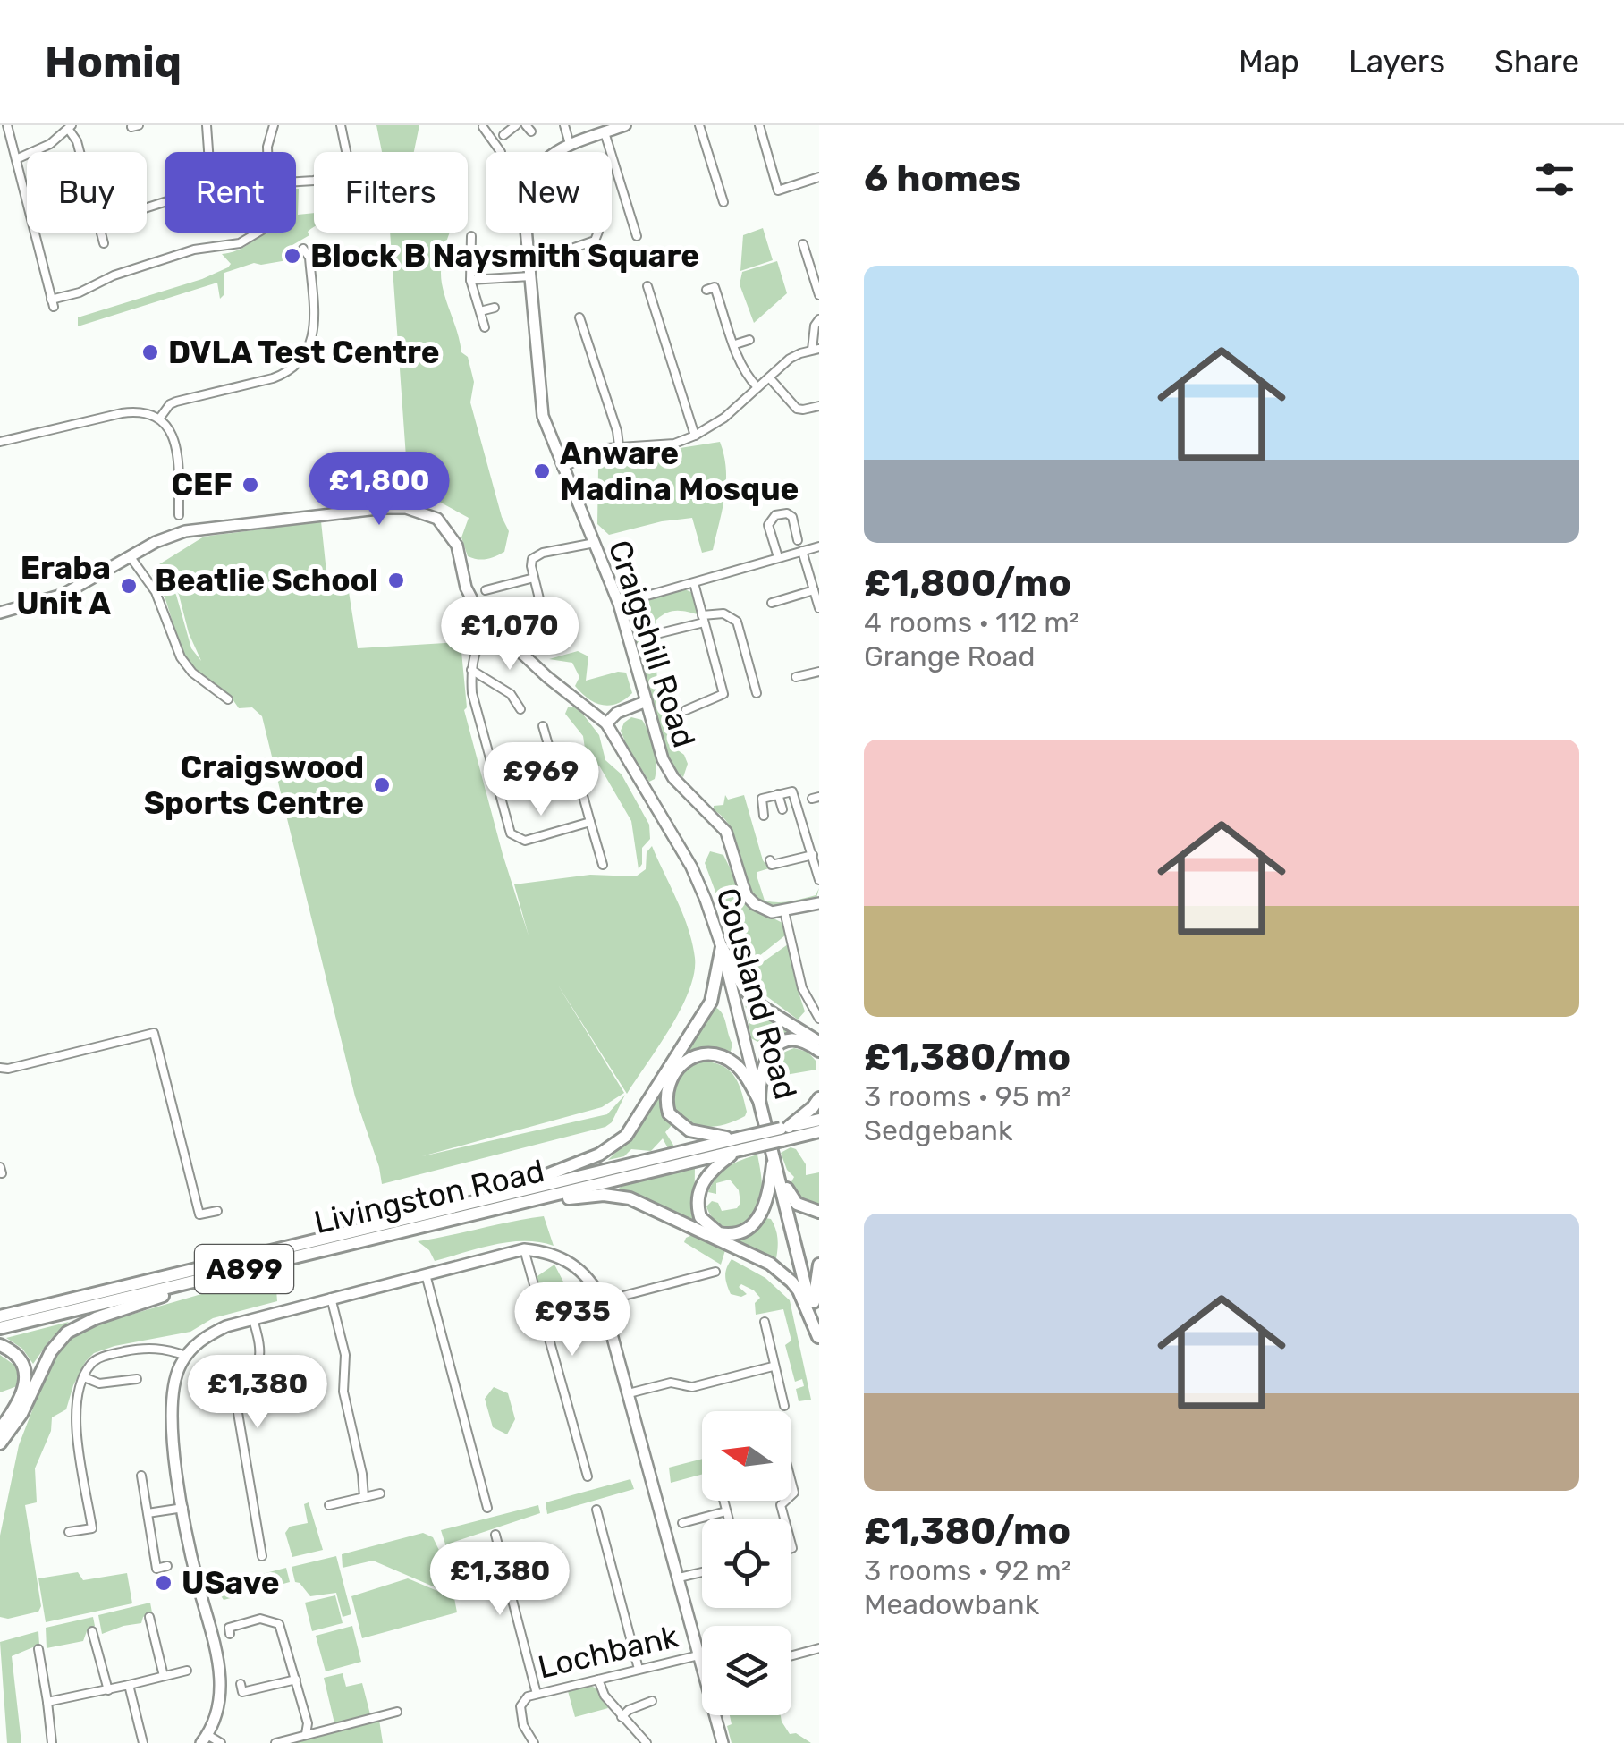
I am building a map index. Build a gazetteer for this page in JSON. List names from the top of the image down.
{
  "streets": {
    "main road": ["Cousland Road", "Livingston Road", "A899"],
    "street": ["Craigshill Road", "Lochbank"]
  },
  "crossings": [
    ["Cousland Road", "A899"],
    ["Livingston Road", "A899"]
  ],
  "places": [
    "Block B Naysmith Square",
    "DVLA Test Centre",
    "Anware Madina Mosque",
    "CEF",
    "Beatlie School",
    "Eraba Unit A",
    "Craigswood Sports Centre",
    "USave"
  ],
  "north": "left",
  "page": {
    "header": "Homiq",
    "nav": ["Map", "Layers", "Share"],
    "heading": "6 homes",
    "chip": [
      "Buy",
      "Rent",
      "Filters",
      "New"
    ],
    "list": [
      {
        "name": "£1,800/mo",
        "note": "4 rooms · 112 m² · Grange Road"
      },
      {
        "name": "£1,380/mo",
        "note": "3 rooms · 95 m² · Sedgebank"
      },
      {
        "name": "£1,380/mo",
        "note": "3 rooms · 92 m² · Meadowbank"
      }
    ],
    "price": [
      "£1,800",
      "£1,070",
      "£969",
      "£935",
      "£1,380",
      "£1,380"
    ]
  }
}
